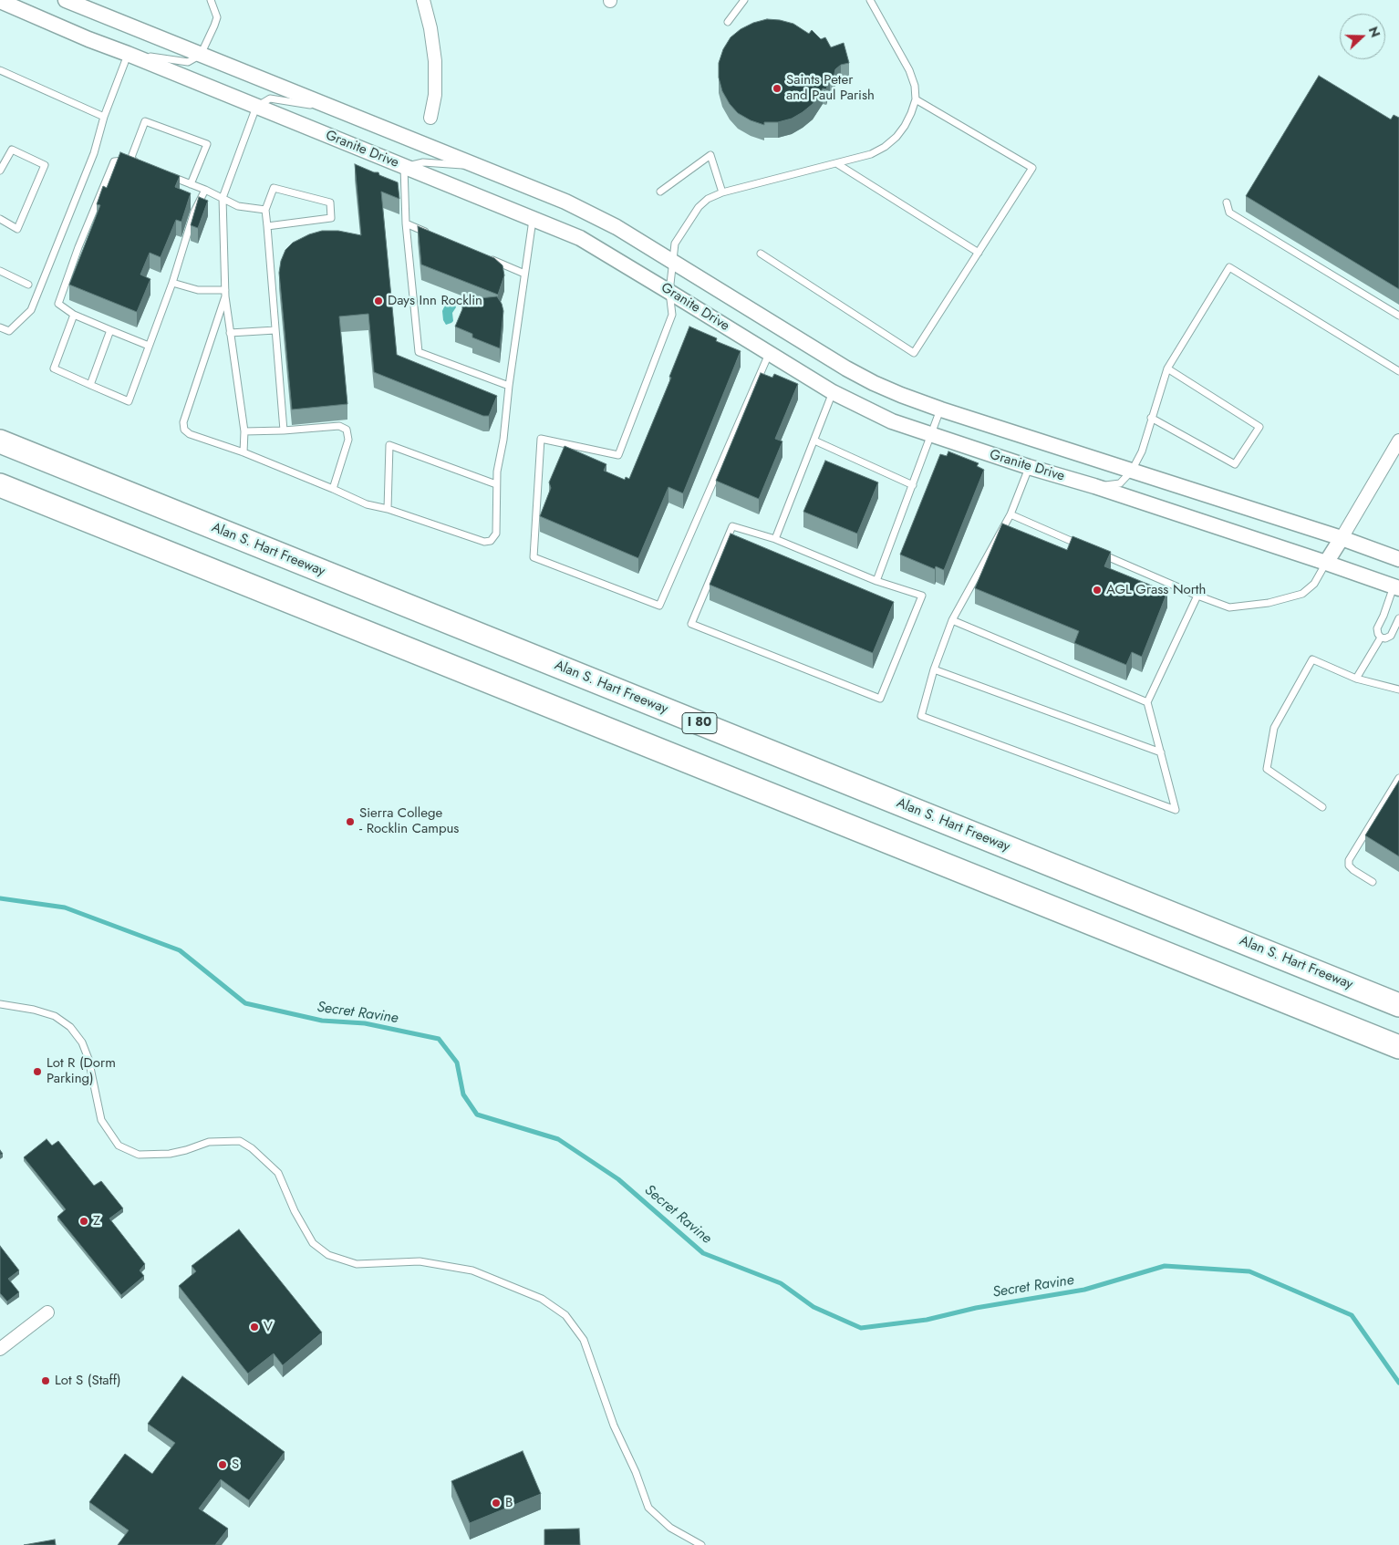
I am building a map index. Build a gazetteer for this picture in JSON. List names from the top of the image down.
{
  "streets": {
    "highway": ["Alan S. Hart Freeway", "I 80"],
    "street": ["Granite Drive"]
  },
  "water": ["Secret Ravine"],
  "places": [
    "Saints Peter and Paul Parish",
    "Days Inn Rocklin",
    "AGL Grass North",
    "Sierra College - Rocklin Campus",
    "Lot R (Dorm Parking)",
    "Z",
    "V",
    "Lot S (Staff)",
    "S",
    "B"
  ],
  "north": "right"
}
